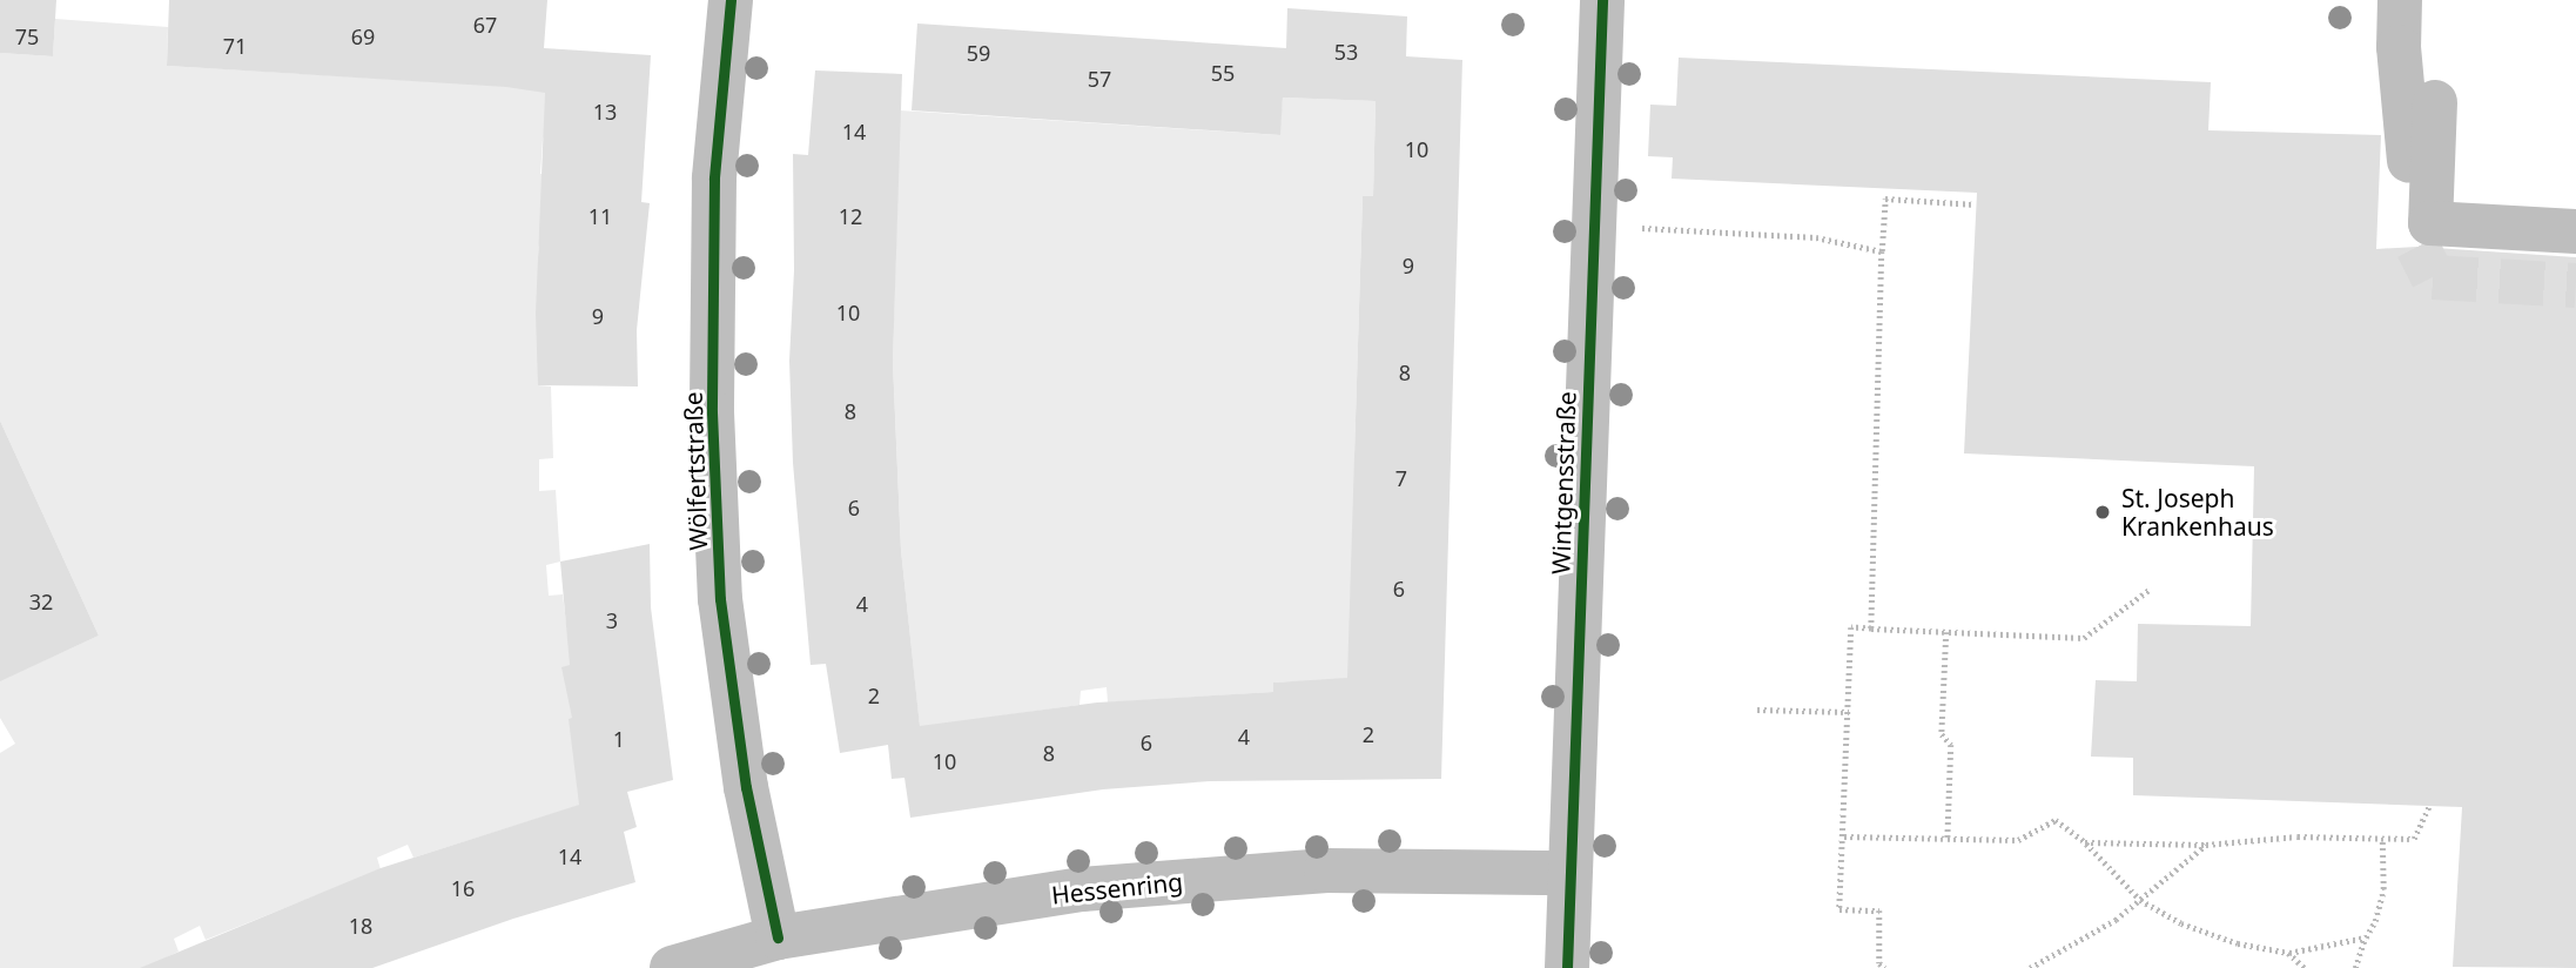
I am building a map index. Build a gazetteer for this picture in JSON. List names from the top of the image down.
{
  "streets": {
    "street": ["Wölfertstraße", "Wintgensstraße", "Hessenring"]
  },
  "crossings": [
    ["Wölfertstraße", "Hessenring"],
    ["Wintgensstraße", "Hessenring"]
  ],
  "places": ["St. Joseph Krankenhaus"],
  "house_numbers": [
    "67",
    "75",
    "69",
    "71",
    "53",
    "59",
    "55",
    "57",
    "13",
    "14",
    "10",
    "11",
    "12",
    "9",
    "10",
    "9",
    "8",
    "8",
    "7",
    "6",
    "6",
    "32",
    "4",
    "3",
    "2",
    "2",
    "4",
    "1",
    "6",
    "8",
    "10",
    "14",
    "16",
    "18"
  ]
}
